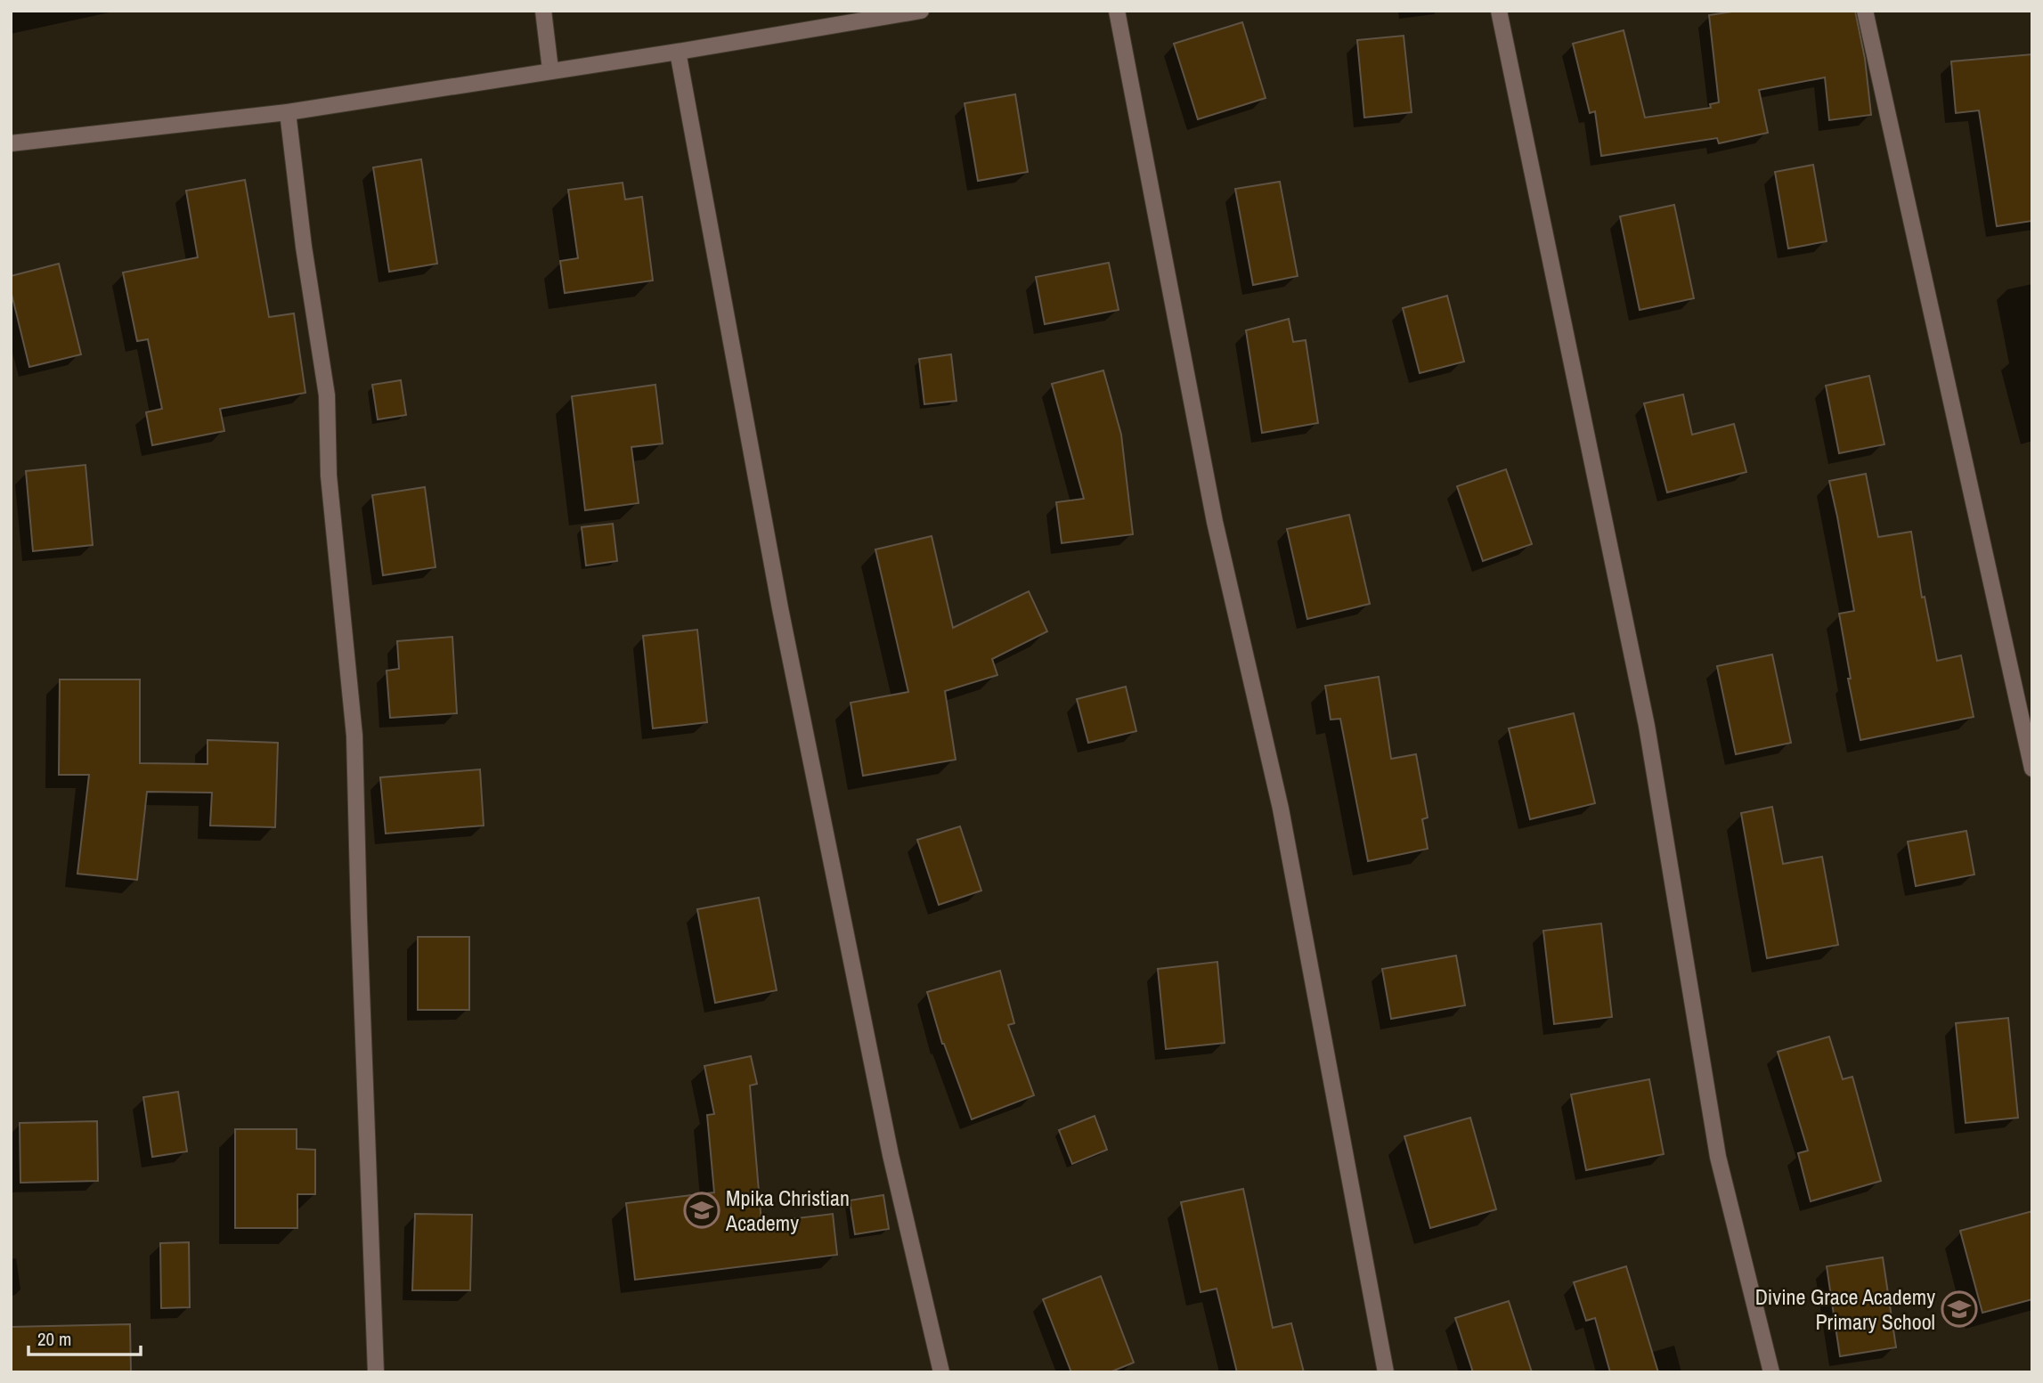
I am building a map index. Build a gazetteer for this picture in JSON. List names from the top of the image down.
{
  "places": {
    "school or university": ["Mpika Christian Academy", "Divine Grace Academy Primary School"]
  },
  "scale_bar": "20 m"
}
